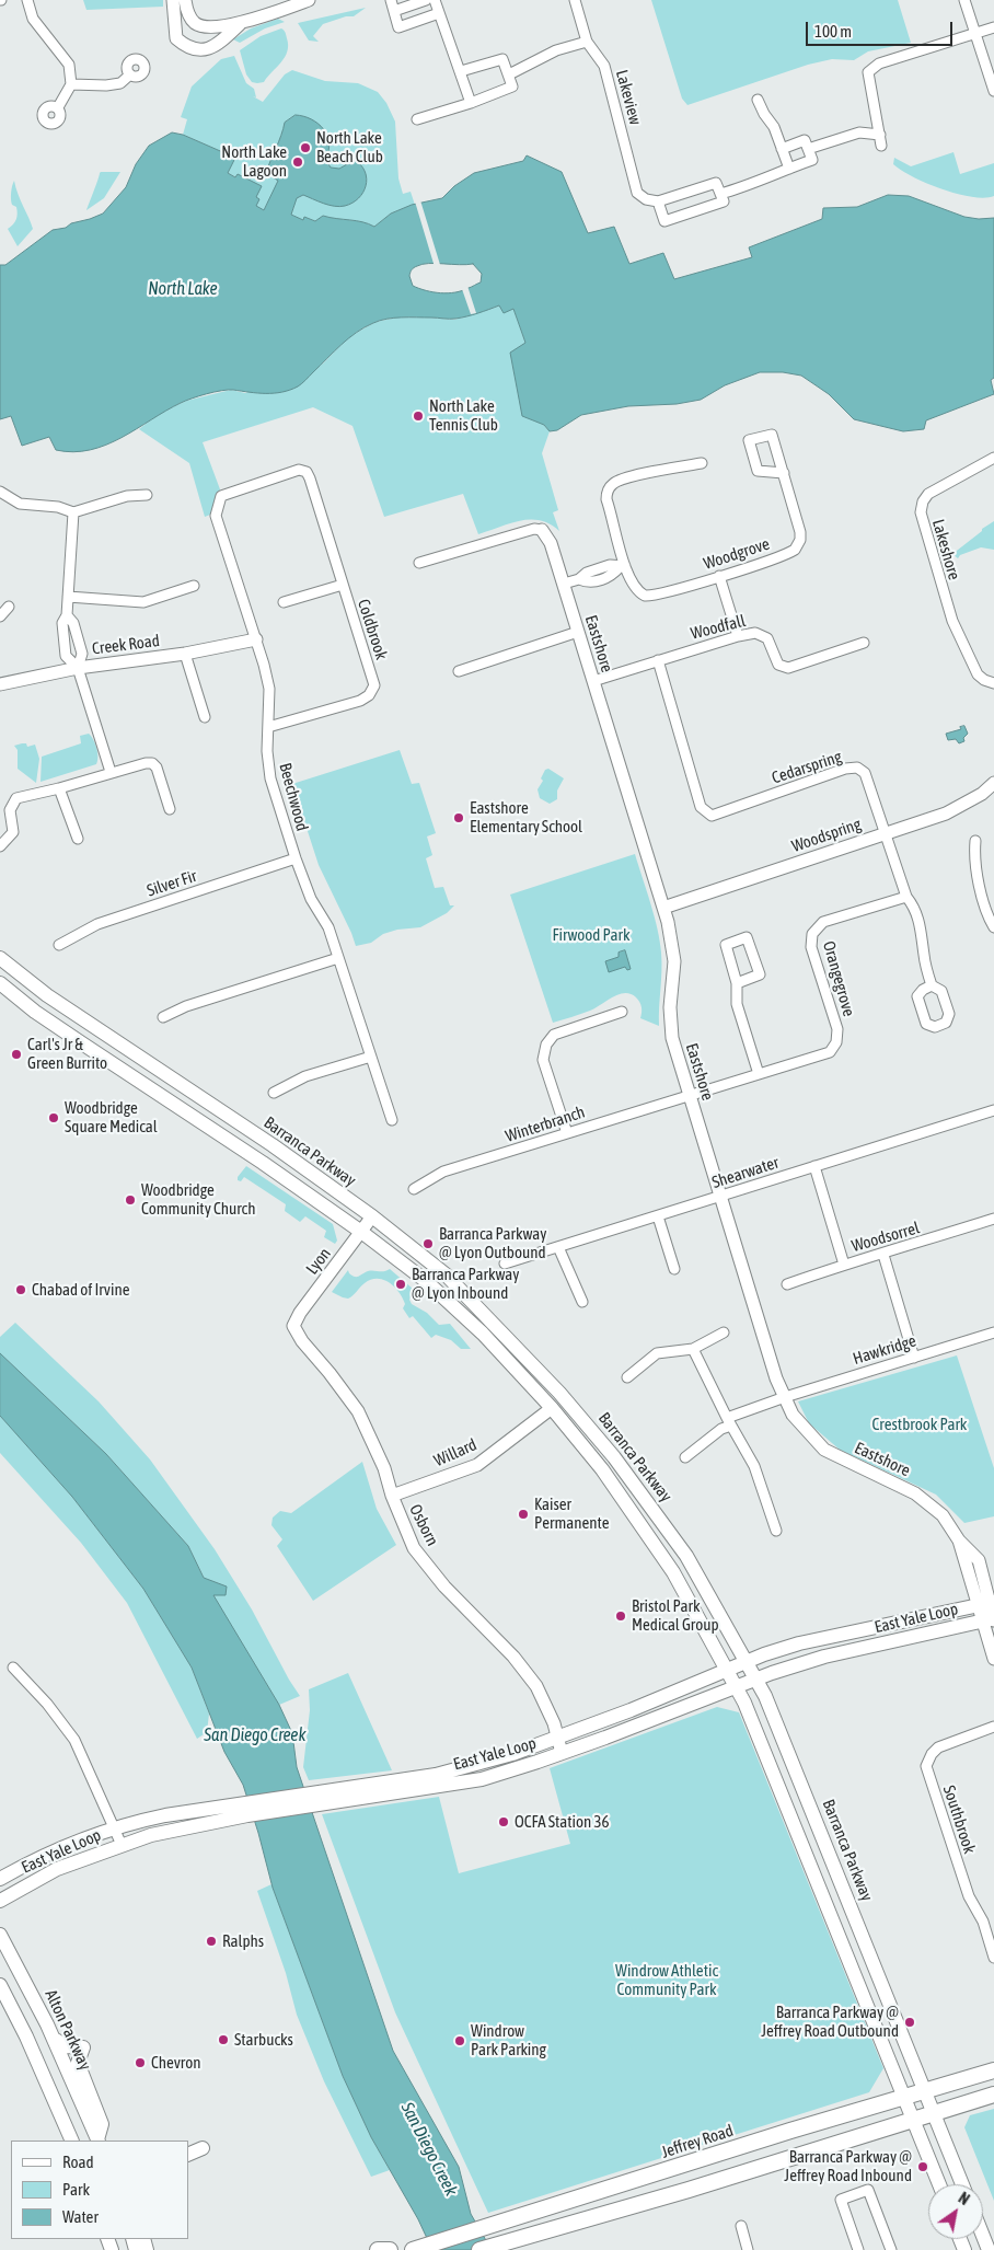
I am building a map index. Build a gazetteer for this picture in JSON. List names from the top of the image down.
{
  "streets": {
    "main road": [
      "Barranca Parkway",
      "East Yale Loop",
      "Alton Parkway",
      "Jeffrey Road"
    ],
    "street": [
      "Lakeview",
      "Lakeshore",
      "Woodgrove",
      "Woodfall",
      "Coldbrook",
      "Eastshore",
      "Creek Road",
      "Cedarspring",
      "Beechwood",
      "Woodspring",
      "Silver Fir",
      "Orangegrove",
      "Winterbranch",
      "Shearwater",
      "Woodsorrel",
      "Lyon",
      "Hawkridge",
      "Willard",
      "Osborn",
      "Southbrook"
    ]
  },
  "crossings": [
    ["Woodfall", "Eastshore"],
    ["Woodfall", "Cedarspring"],
    ["Coldbrook", "Beechwood"],
    ["Eastshore", "Woodspring"],
    ["Eastshore", "Orangegrove"],
    ["Eastshore", "Winterbranch"],
    ["Eastshore", "Shearwater"],
    ["Eastshore", "Hawkridge"],
    ["Eastshore", "East Yale Loop"],
    ["Creek Road", "Beechwood"],
    ["Cedarspring", "Woodspring"],
    ["Beechwood", "Silver Fir"],
    ["Orangegrove", "Winterbranch"],
    ["Barranca Parkway", "Lyon"],
    ["Barranca Parkway", "Willard"],
    ["Barranca Parkway", "East Yale Loop"],
    ["Barranca Parkway", "Jeffrey Road"],
    ["Lyon", "Osborn"],
    ["Willard", "Osborn"],
    ["Osborn", "East Yale Loop"]
  ],
  "water": ["North Lake", "San Diego Creek"],
  "parks": ["Firwood Park", "Crestbrook Park", "Windrow Athletic Community Park"],
  "places": [
    "North Lake Beach Club",
    "North Lake Lagoon",
    "North Lake Tennis Club",
    "Eastshore Elementary School",
    "Carl's Jr & Green Burrito",
    "Woodbridge Square Medical",
    "Woodbridge Community Church",
    "Barranca Parkway @ Lyon Outbound",
    "Barranca Parkway @ Lyon Inbound",
    "Chabad of Irvine",
    "Kaiser Permanente",
    "Bristol Park Medical Group",
    "OCFA Station 36",
    "Ralphs",
    "Barranca Parkway @ Jeffrey Road Outbound",
    "Starbucks",
    "Windrow Park Parking",
    "Chevron",
    "Barranca Parkway @ Jeffrey Road Inbound"
  ],
  "legend": ["Road", "Park", "Water"],
  "scale_bar": "100 m",
  "north": "top right"
}
